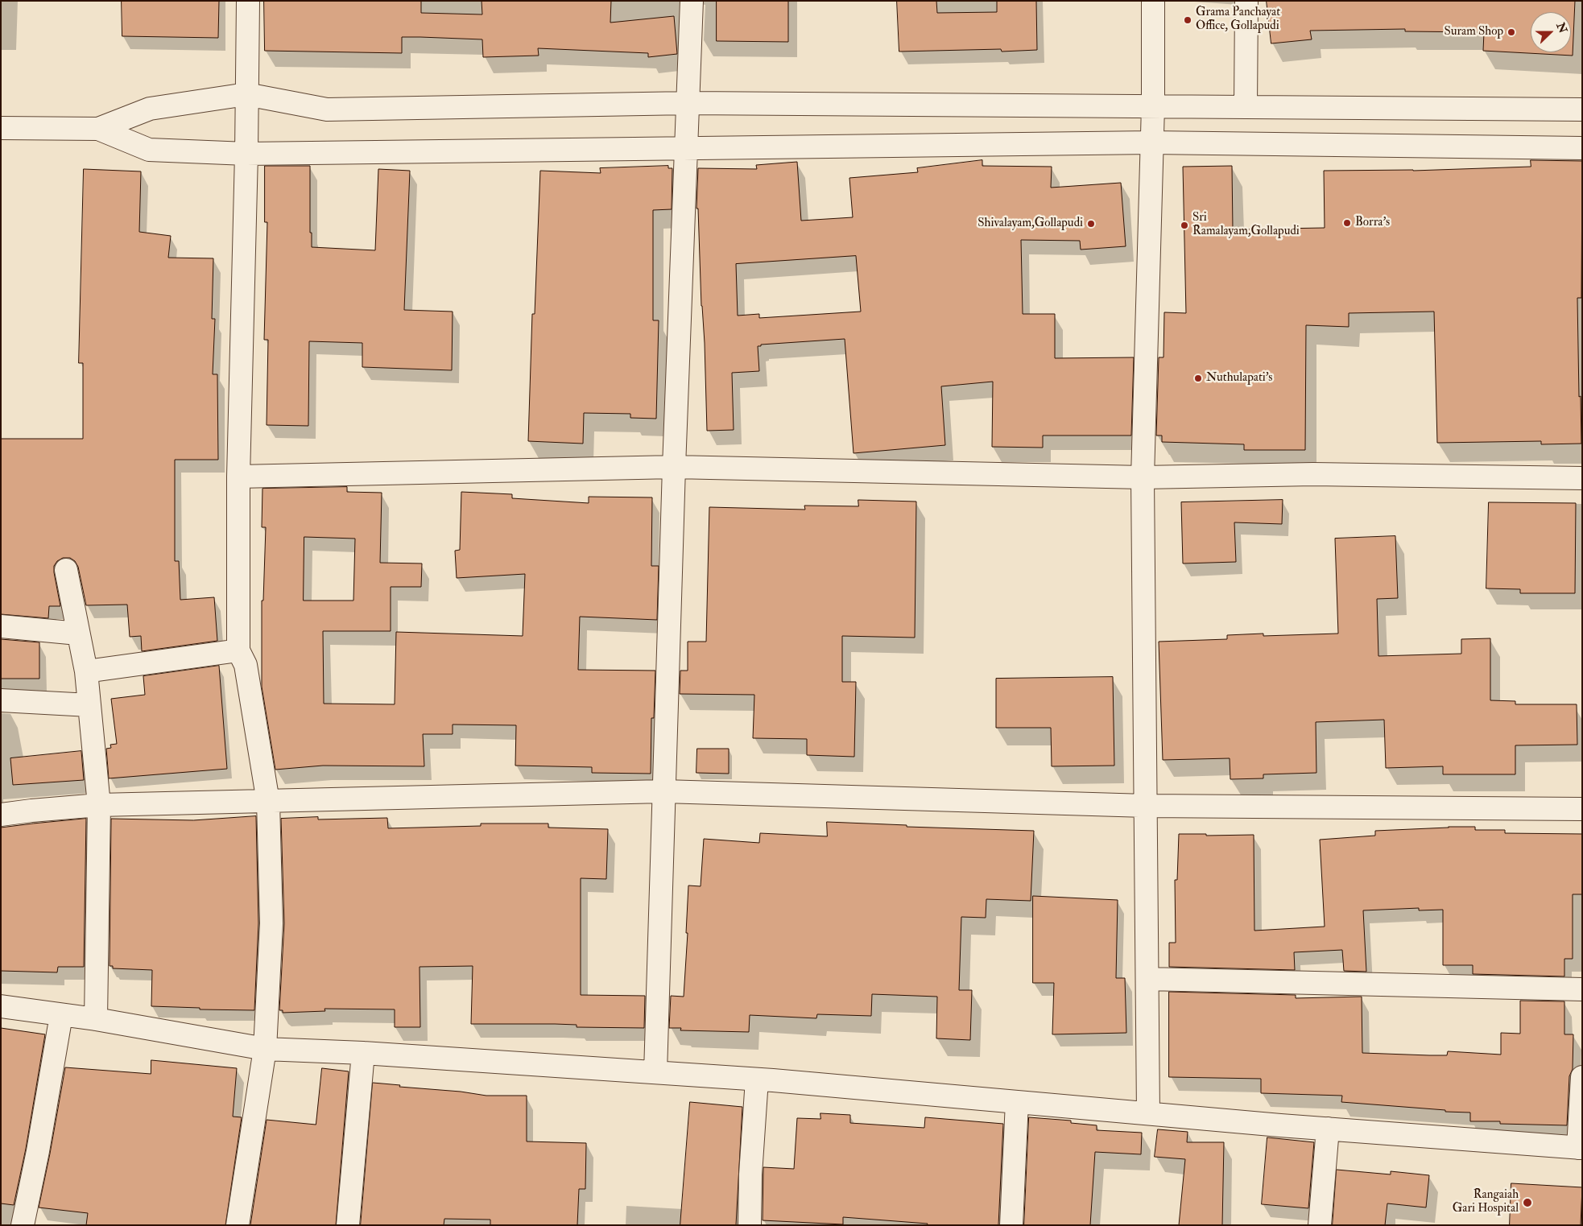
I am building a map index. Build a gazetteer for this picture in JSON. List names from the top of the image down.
{
  "places": [
    "Grama Panchayat Office, Gollapudi",
    "Suram Shop",
    "Borra's",
    "Shivalayam,Gollapudi",
    "Sri Ramalayam,Gollapudi",
    "Nuthulapati's",
    "Rangaiah Gari Hospital"
  ],
  "north": "right"
}
